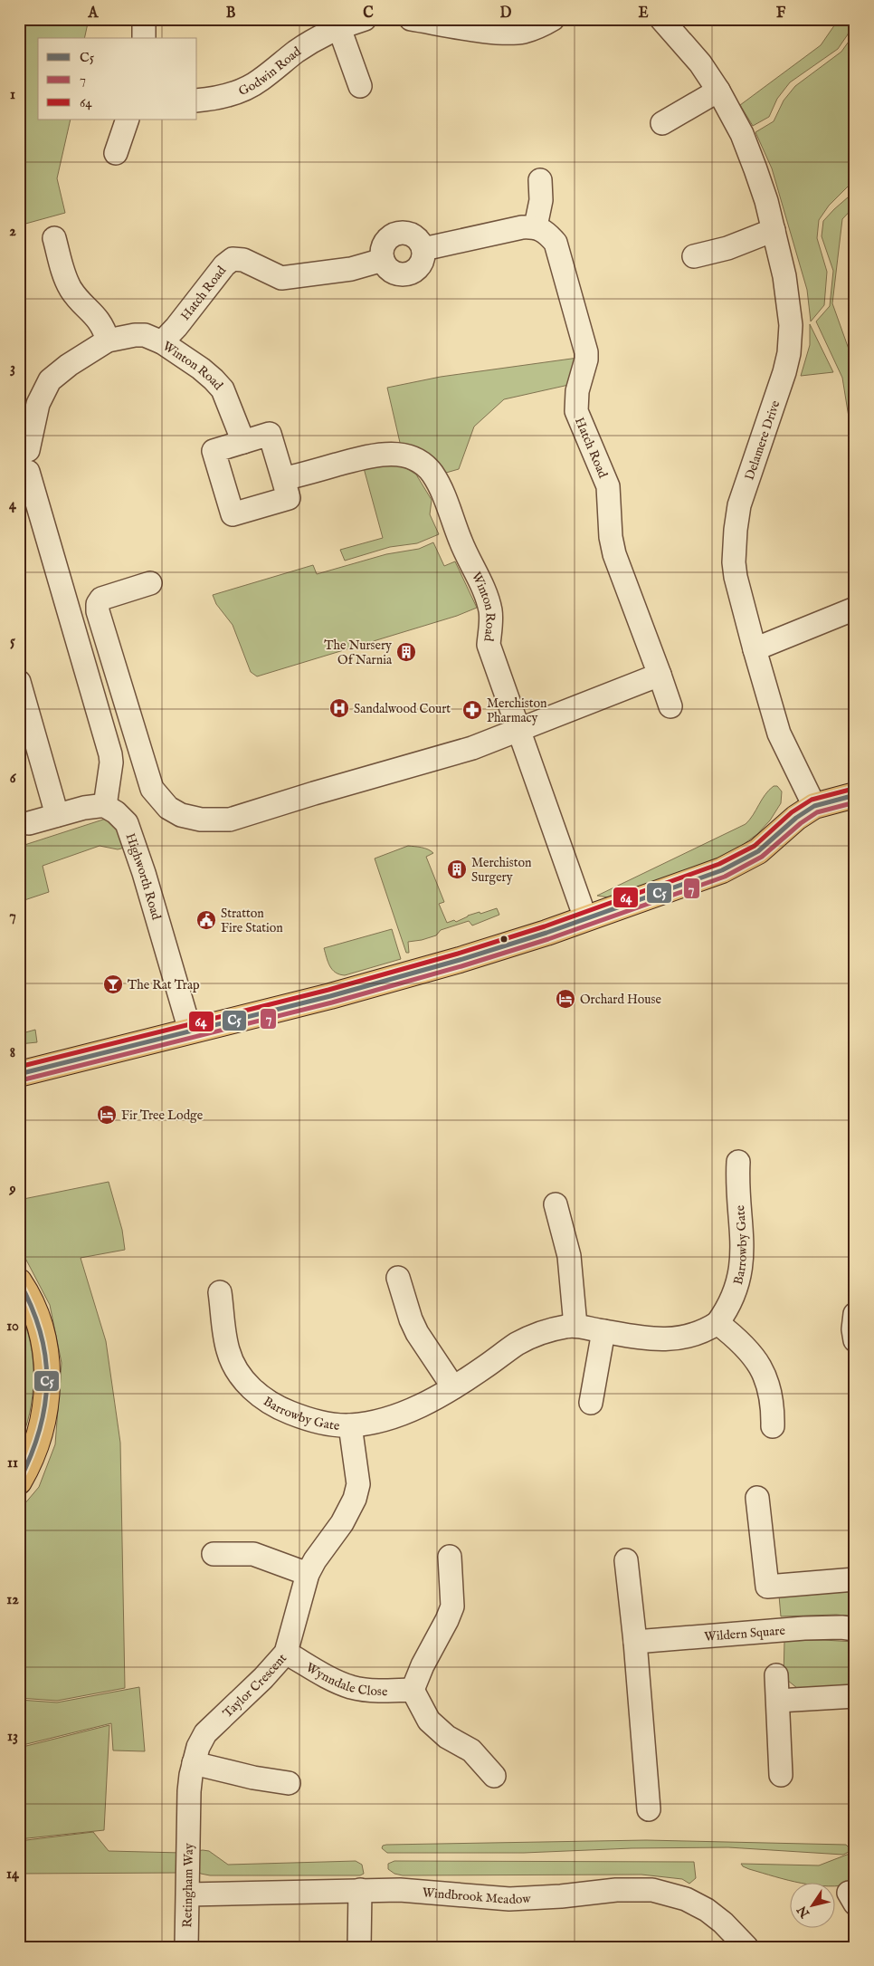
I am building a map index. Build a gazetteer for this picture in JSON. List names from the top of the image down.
{
  "streets": {
    "street": [
      "Godwin Road",
      "Hatch Road",
      "Winton Road",
      "Delamere Drive",
      "Highworth Road",
      "Barrowby Gate",
      "Wildern Square",
      "Wynndale Close",
      "Taylor Crescent",
      "Retingham Way",
      "Windbrook Meadow"
    ]
  },
  "crossings": [
    ["Hatch Road", "Winton Road"],
    ["Barrowby Gate", "Taylor Crescent"],
    ["Wynndale Close", "Taylor Crescent"],
    ["Taylor Crescent", "Retingham Way"],
    ["Retingham Way", "Windbrook Meadow"]
  ],
  "places": {
    "building": ["The Nursery Of Narnia", "Merchiston Surgery"],
    "hospital": ["Sandalwood Court"],
    "pharmacy": ["Merchiston Pharmacy"],
    "public building": ["Stratton Fire Station"],
    "bar": ["The Rat Trap"],
    "hotel": ["Orchard House", "Fir Tree Lodge"]
  },
  "lines": ["transit line 64", "transit line C5", "transit line 7"],
  "legend": ["C5", "7", "64"],
  "north": "bottom left",
  "grid": {
    "columns": [
      "A",
      "B",
      "C",
      "D",
      "E",
      "F"
    ],
    "rows": [
      "1",
      "2",
      "3",
      "4",
      "5",
      "6",
      "7",
      "8",
      "9",
      "10",
      "11",
      "12",
      "13",
      "14"
    ]
  }
}
